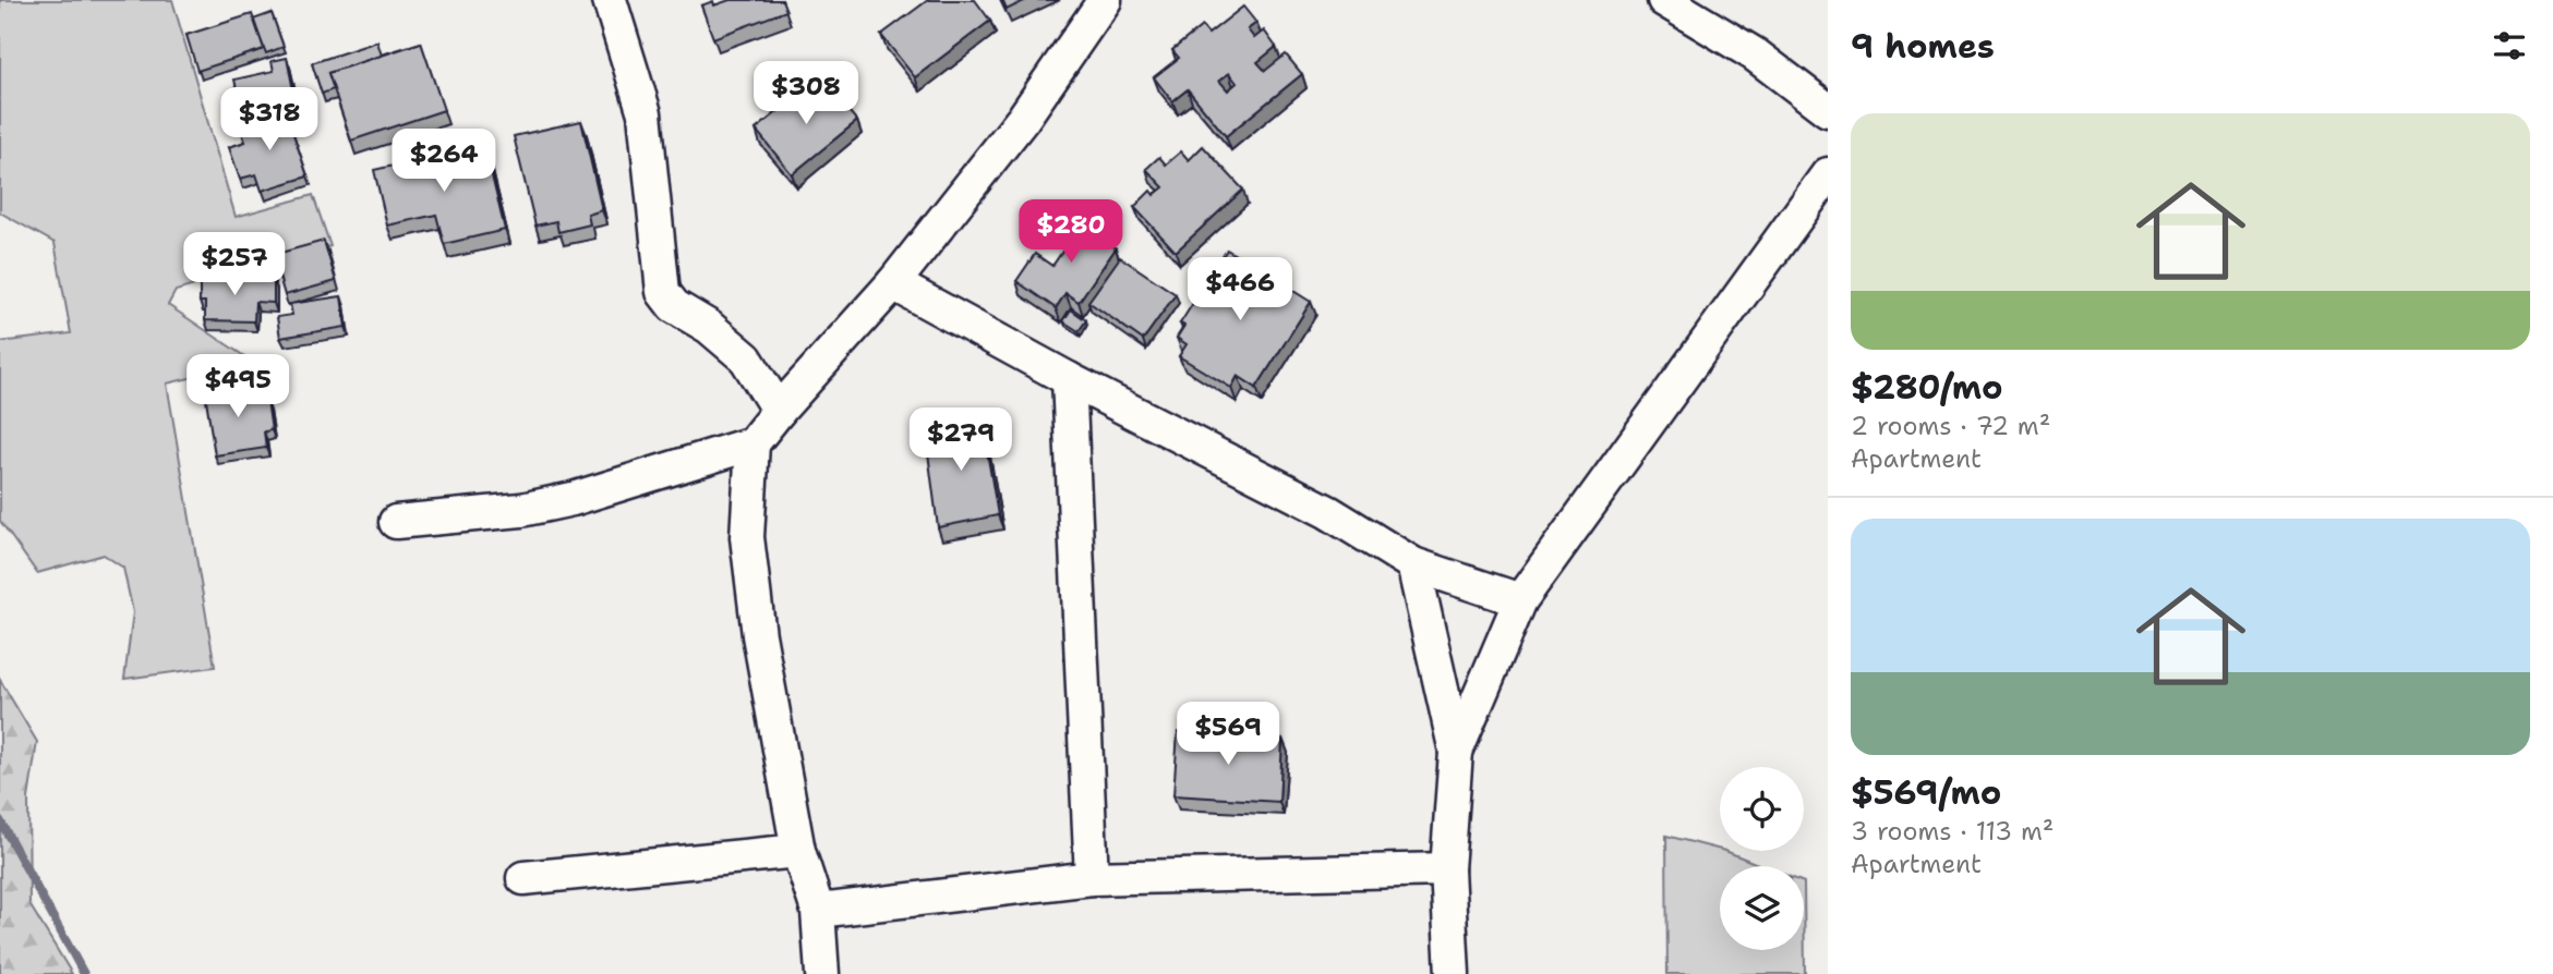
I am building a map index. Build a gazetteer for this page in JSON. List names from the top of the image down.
{
  "page": {
    "heading": "9 homes",
    "price": [
      "$308",
      "$318",
      "$264",
      "$280",
      "$257",
      "$466",
      "$495",
      "$279",
      "$569"
    ],
    "list": [
      {
        "name": "$280/mo",
        "note": "2 rooms · 72 m² · Apartment"
      },
      {
        "name": "$569/mo",
        "note": "3 rooms · 113 m² · Apartment"
      }
    ]
  }
}
